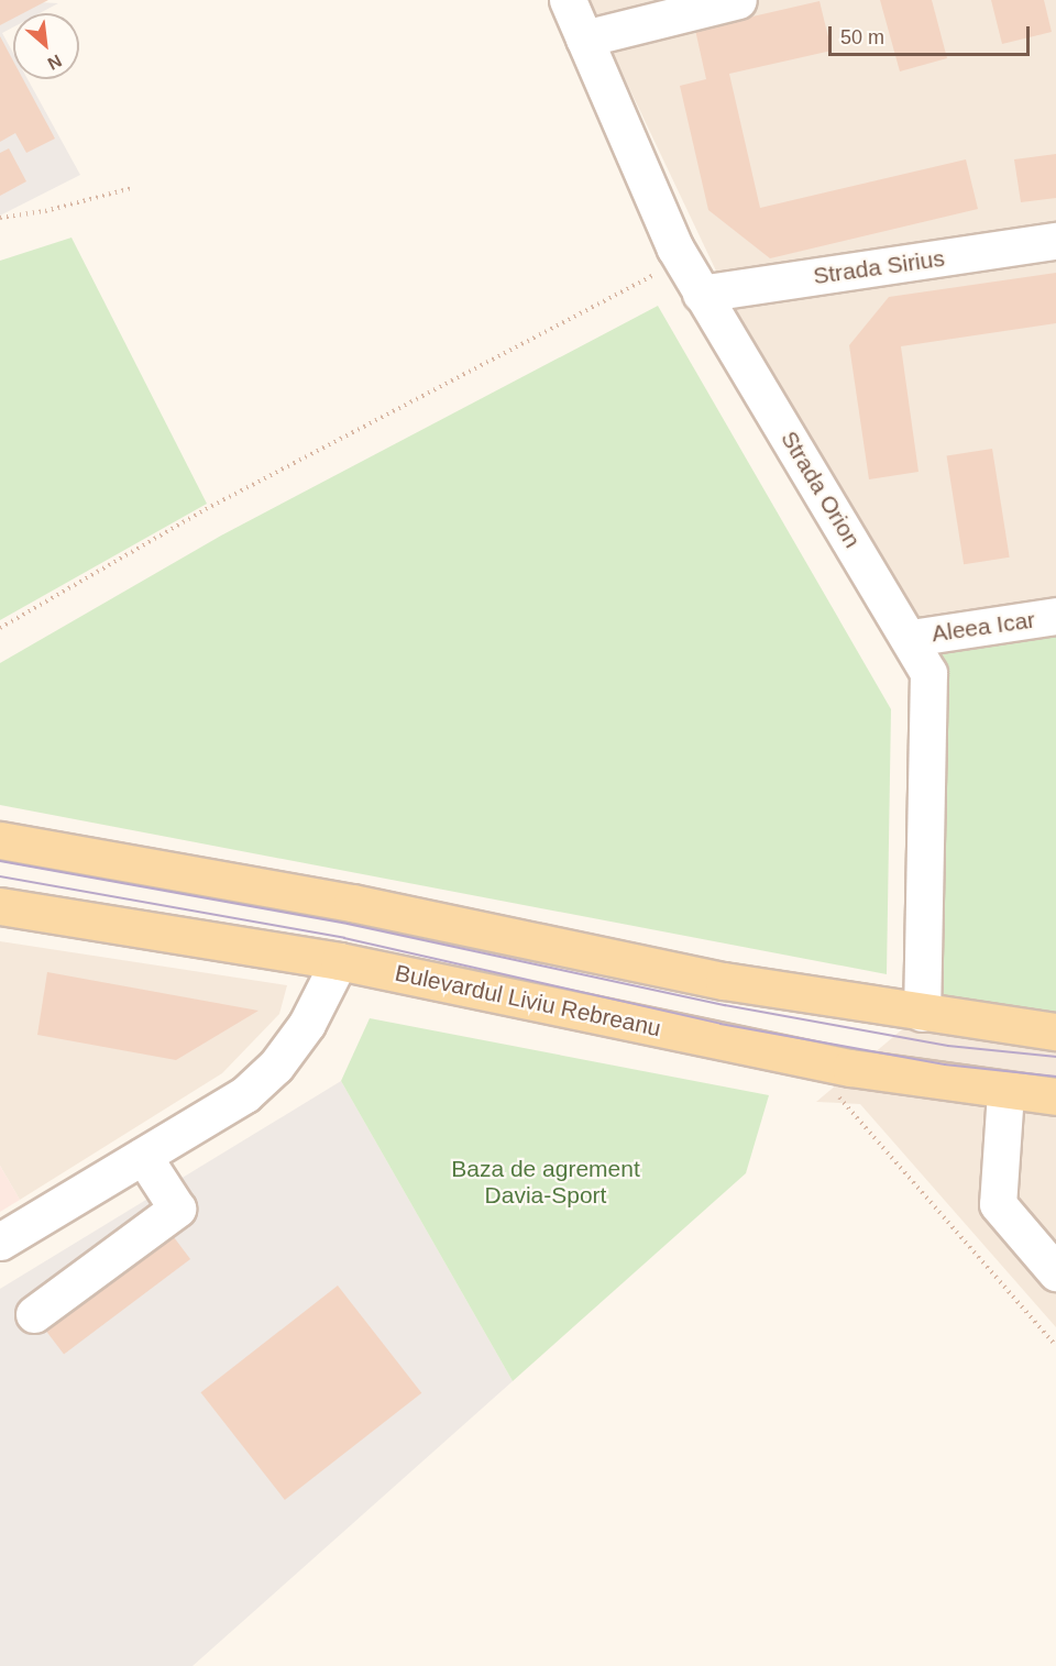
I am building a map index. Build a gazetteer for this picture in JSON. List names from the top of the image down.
{
  "streets": {
    "main road": ["Bulevardul Liviu Rebreanu"],
    "street": ["Strada Sirius", "Strada Orion", "Aleea Icar"]
  },
  "crossings": [
    ["Strada Sirius", "Strada Orion"],
    ["Strada Orion", "Aleea Icar"]
  ],
  "parks": ["Baza de agrement Davia-Sport"],
  "scale_bar": "50 m",
  "north": "bottom right"
}
